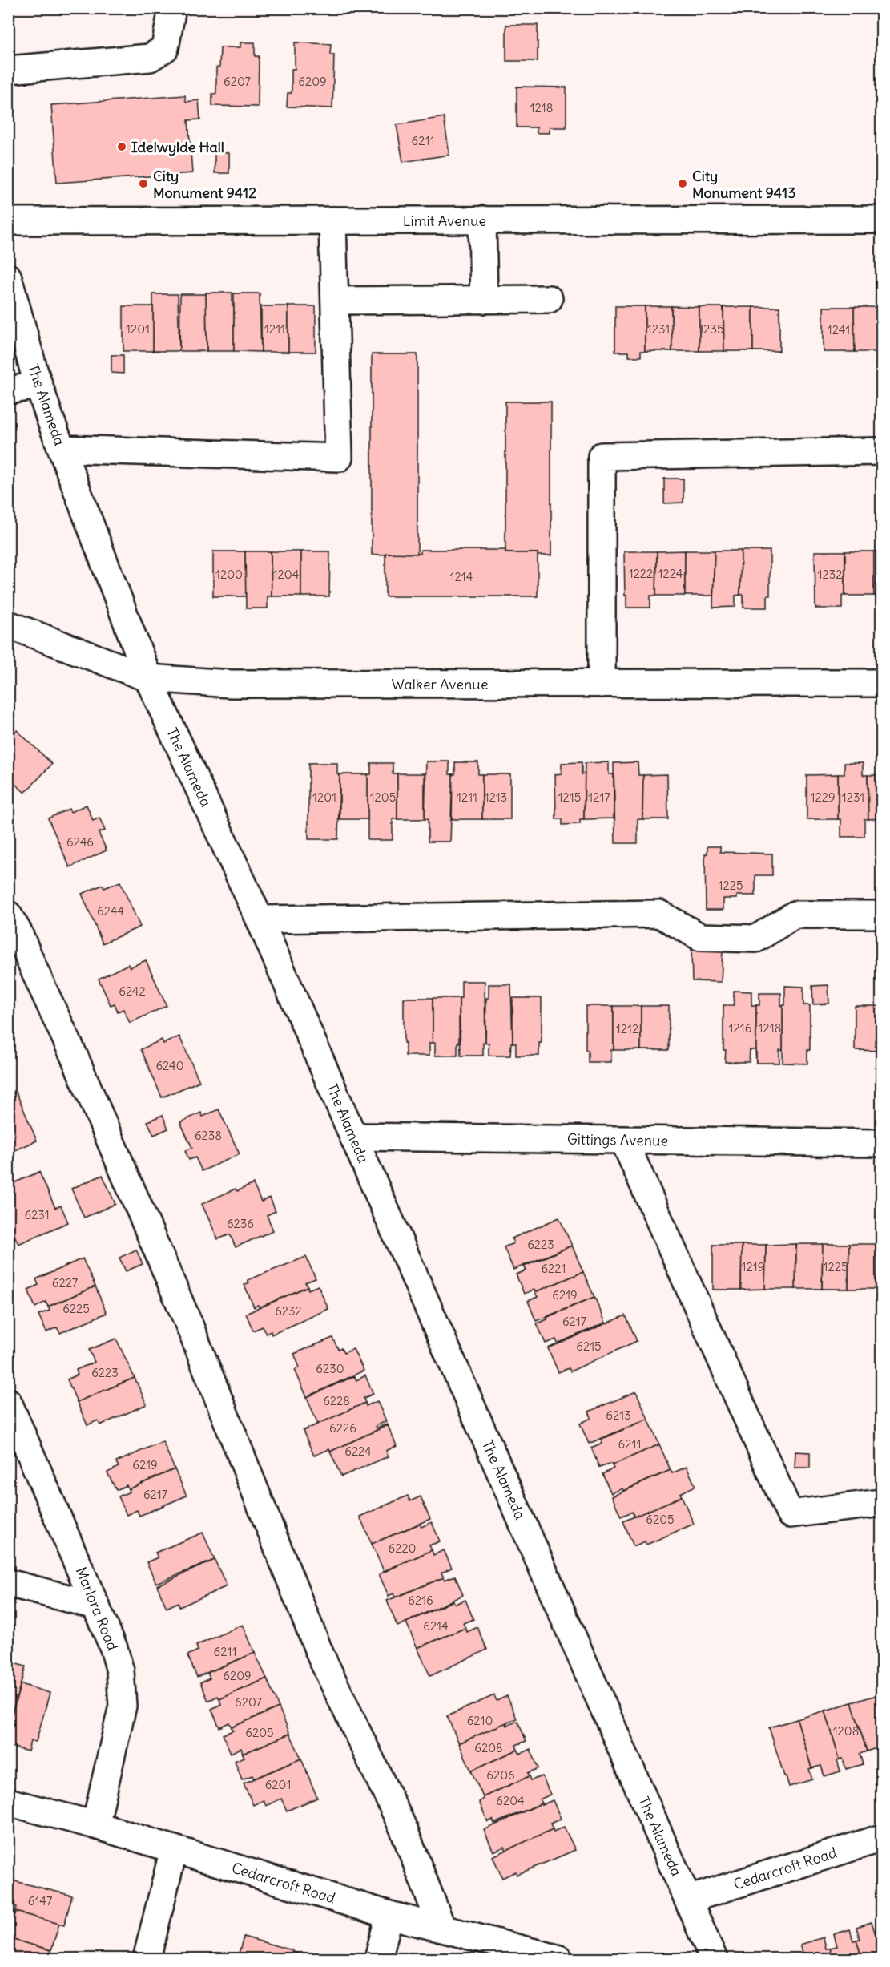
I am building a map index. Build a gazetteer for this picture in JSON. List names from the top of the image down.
{
  "streets": {
    "street": [
      "Limit Avenue",
      "The Alameda",
      "Walker Avenue",
      "Gittings Avenue",
      "Marlora Road",
      "Cedarcroft Road"
    ]
  },
  "crossings": [
    ["The Alameda", "Walker Avenue"],
    ["The Alameda", "Gittings Avenue"],
    ["The Alameda", "Cedarcroft Road"],
    ["Marlora Road", "Cedarcroft Road"]
  ],
  "places": ["Idelwylde Hall", "City Monument 9412", "City Monument 9413"],
  "house_numbers": [
    "6207",
    "6209",
    "1218",
    "6211",
    "1201",
    "1211",
    "1231",
    "1235",
    "1241",
    "1222",
    "1224",
    "1200",
    "1204",
    "1232",
    "1214",
    "1201",
    "1205",
    "1211",
    "1213",
    "1215",
    "1217",
    "1229",
    "1231",
    "6246",
    "1225",
    "6244",
    "6242",
    "1216",
    "1218",
    "1212",
    "6240",
    "6238",
    "6231",
    "6236",
    "6223",
    "1219",
    "1225",
    "6221",
    "6227",
    "6219",
    "6225",
    "6232",
    "6217",
    "6215",
    "6230",
    "6223",
    "6228",
    "6213",
    "6226",
    "6211",
    "6224",
    "6219",
    "6217",
    "6205",
    "6220",
    "6216",
    "6214",
    "6211",
    "6209",
    "6207",
    "6210",
    "1208",
    "6205",
    "6208",
    "6206",
    "6201",
    "6204",
    "6147"
  ]
}
